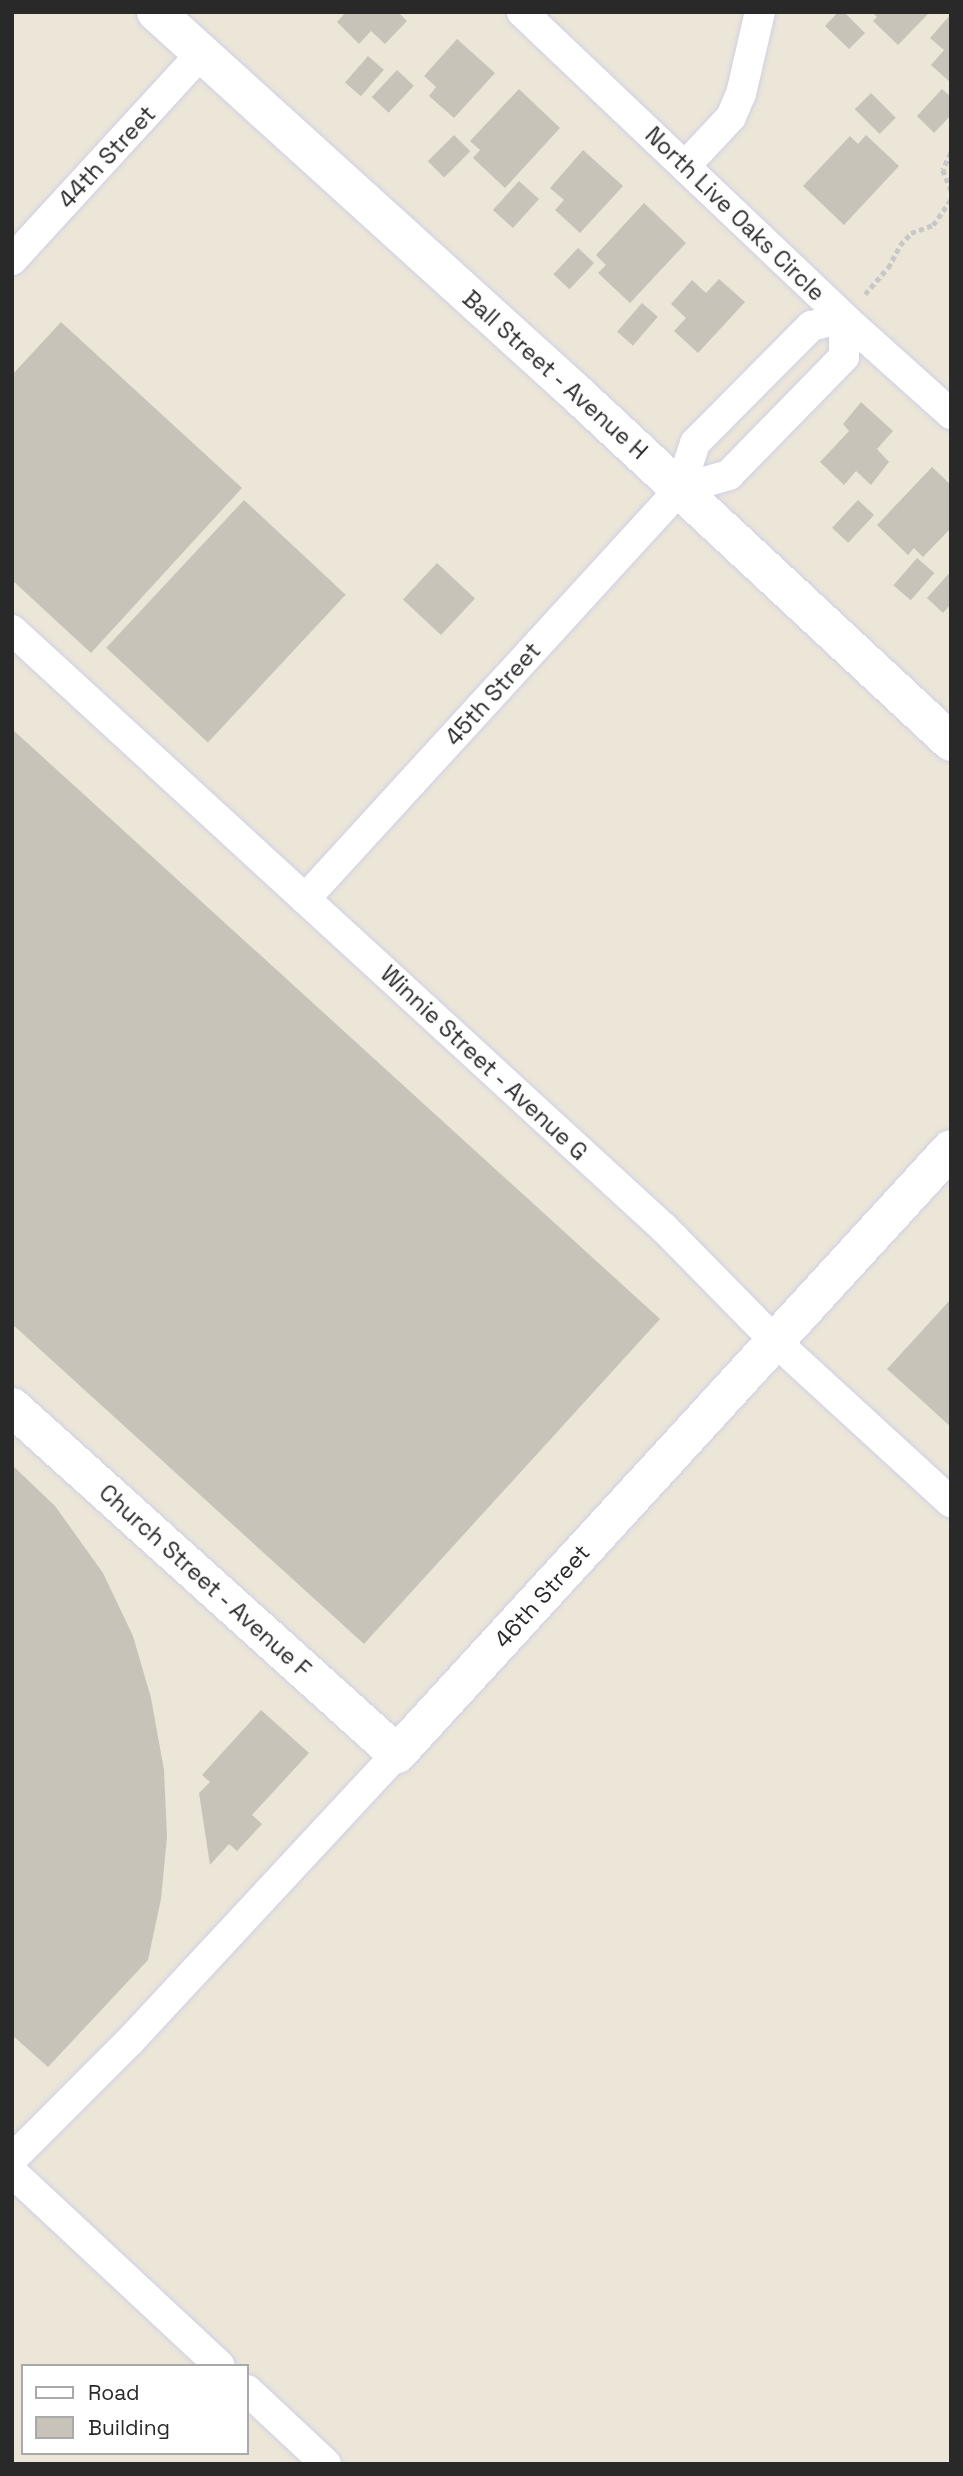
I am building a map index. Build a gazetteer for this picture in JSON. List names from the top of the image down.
{
  "streets": {
    "street": [
      "44th Street",
      "North Live Oaks Circle",
      "Ball Street - Avenue H",
      "45th Street",
      "Winnie Street - Avenue G",
      "Church Street - Avenue F",
      "46th Street"
    ]
  },
  "crossings": [
    ["44th Street", "Ball Street - Avenue H"],
    ["North Live Oaks Circle", "45th Street"],
    ["Ball Street - Avenue H", "45th Street"],
    ["45th Street", "Winnie Street - Avenue G"],
    ["Winnie Street - Avenue G", "46th Street"],
    ["Church Street - Avenue F", "46th Street"]
  ],
  "legend": ["Road", "Building"]
}
